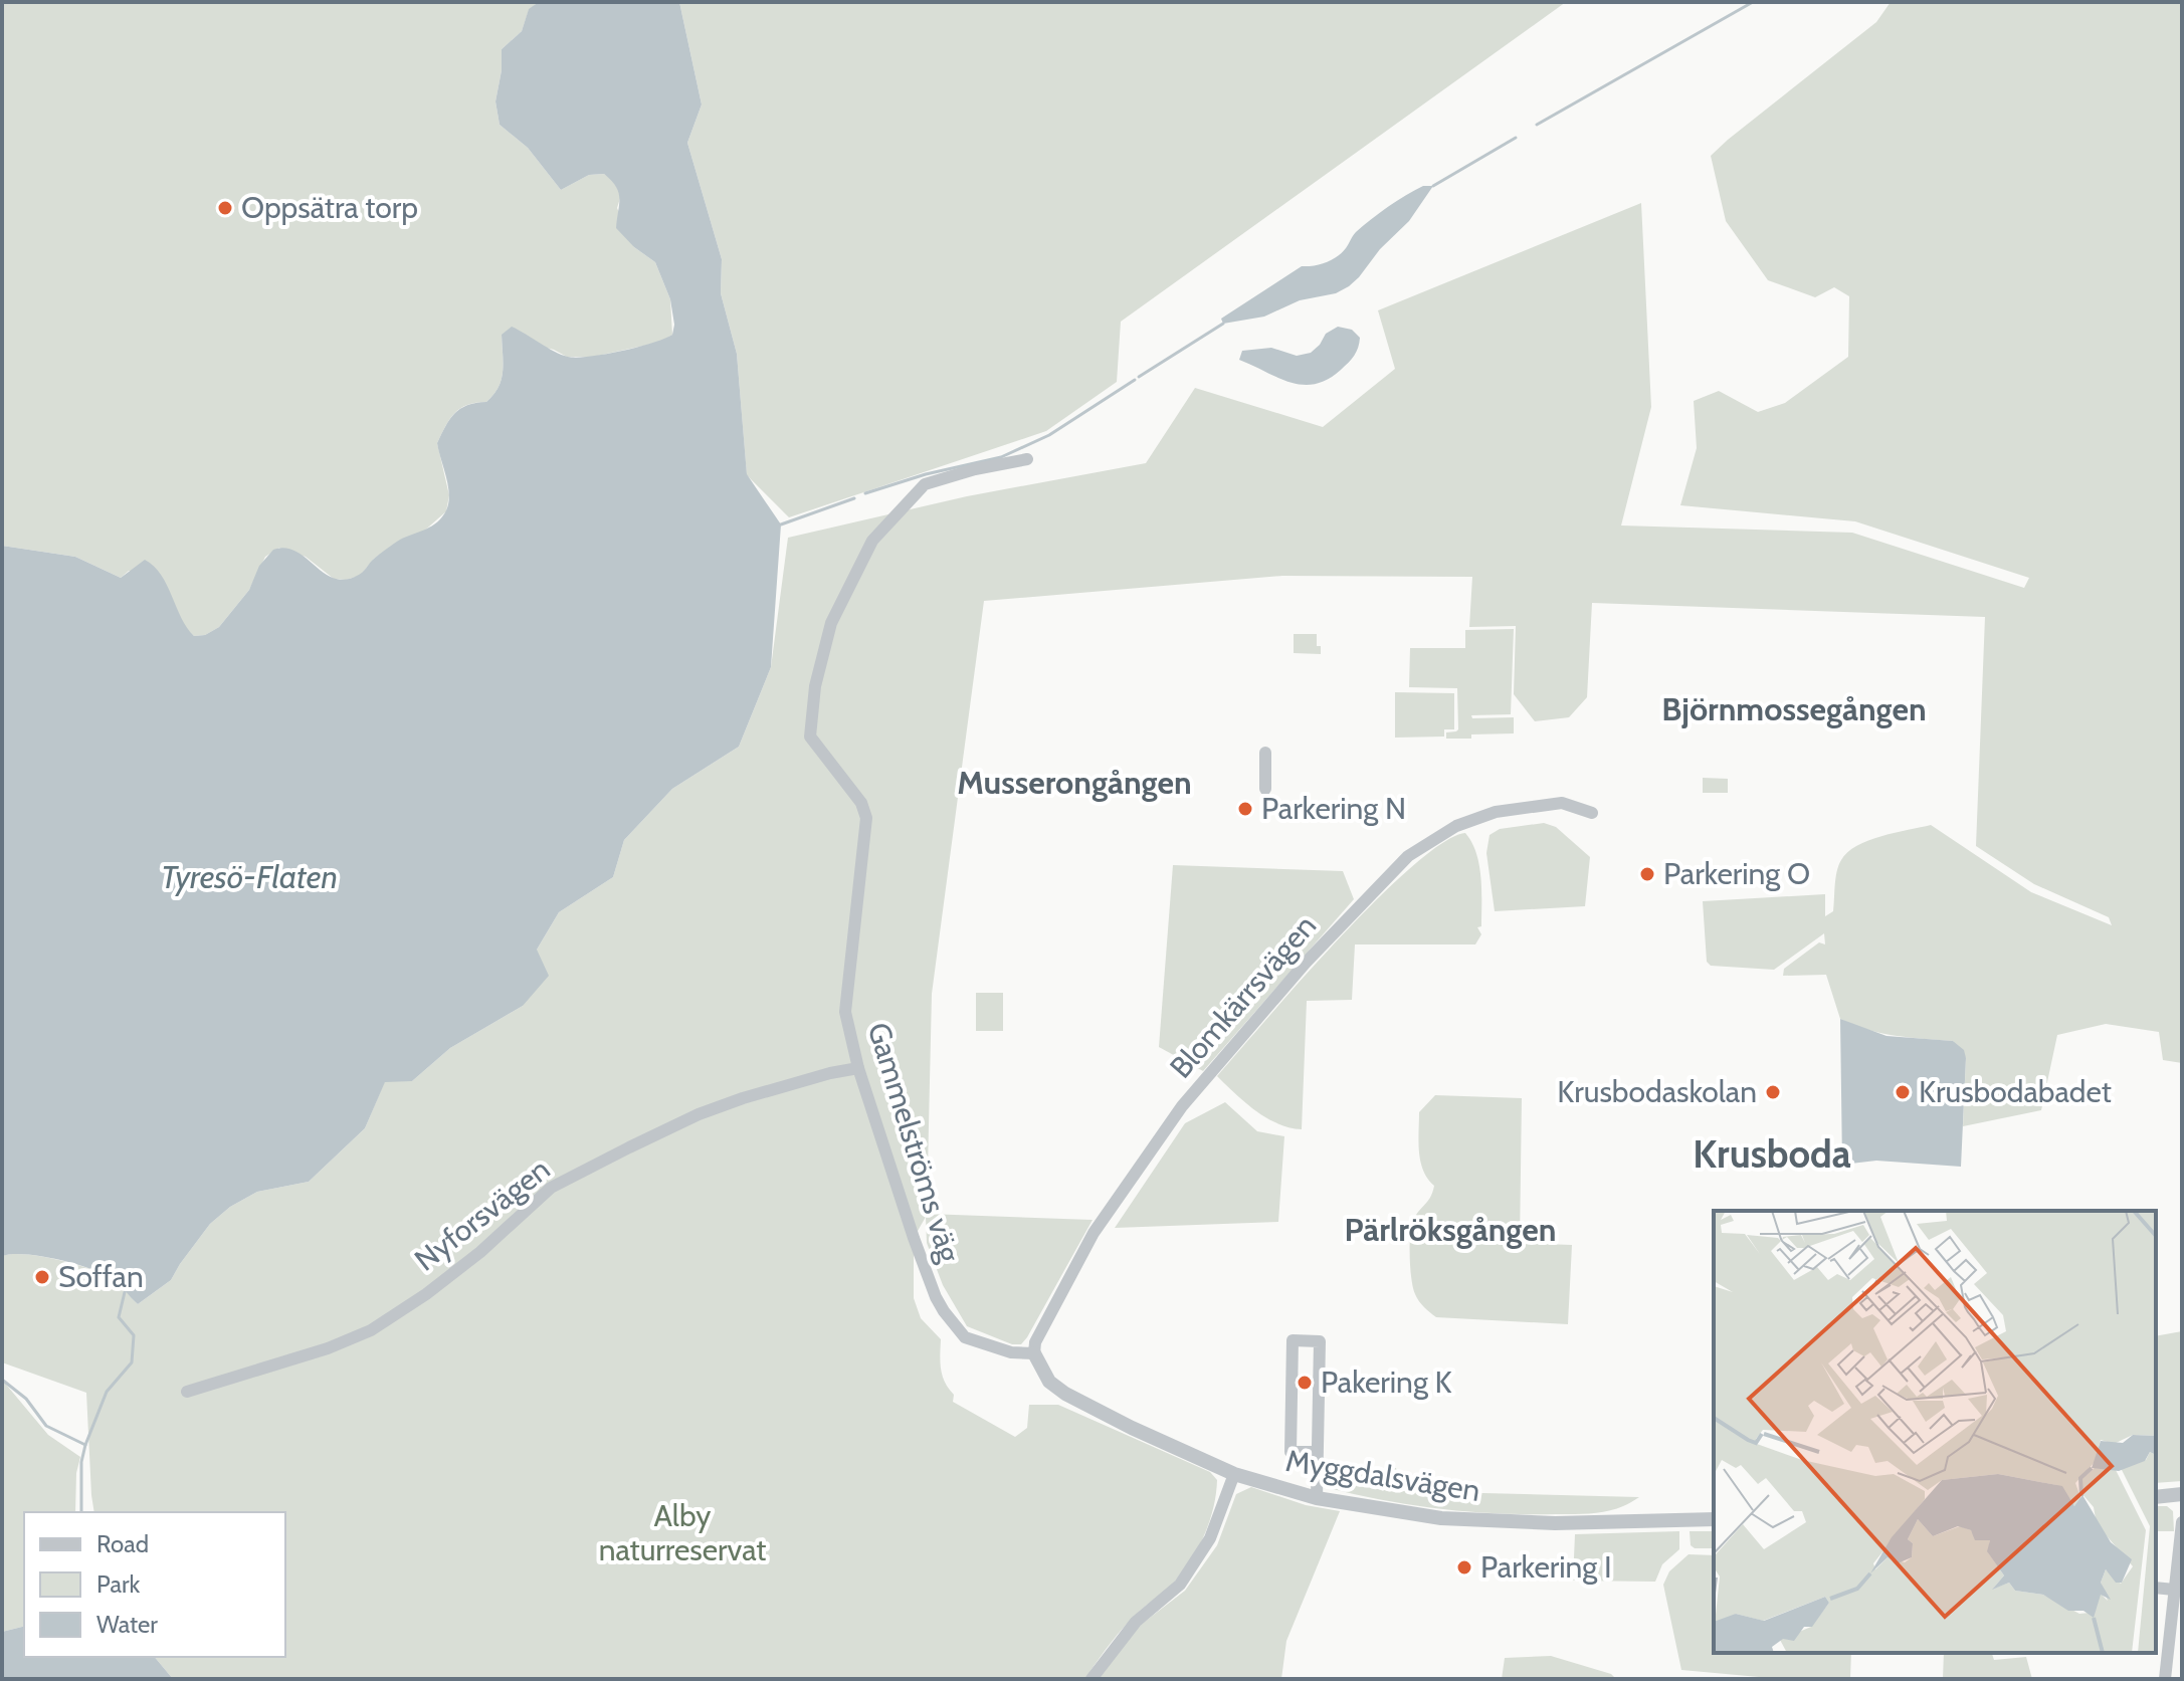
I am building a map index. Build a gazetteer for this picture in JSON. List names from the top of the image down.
{
  "streets": {
    "street": [
      "Blomkärrsvägen",
      "Gammelströms väg",
      "Nyforsvägen",
      "Myggdalsvägen"
    ]
  },
  "crossings": [
    ["Blomkärrsvägen", "Gammelströms väg"],
    ["Blomkärrsvägen", "Myggdalsvägen"],
    ["Gammelströms väg", "Nyforsvägen"],
    ["Gammelströms väg", "Myggdalsvägen"]
  ],
  "districts": [
    "Björnmossegången",
    "Musserongången",
    "Krusboda",
    "Pärlröksgången"
  ],
  "water": ["Tyresö-Flaten"],
  "parks": ["Alby naturreservat"],
  "places": [
    "Oppsätra torp",
    "Parkering N",
    "Parkering O",
    "Krusbodaskolan",
    "Krusbodabadet",
    "Soffan",
    "Pakering K",
    "Parkering I"
  ],
  "legend": ["Road", "Park", "Water"]
}
